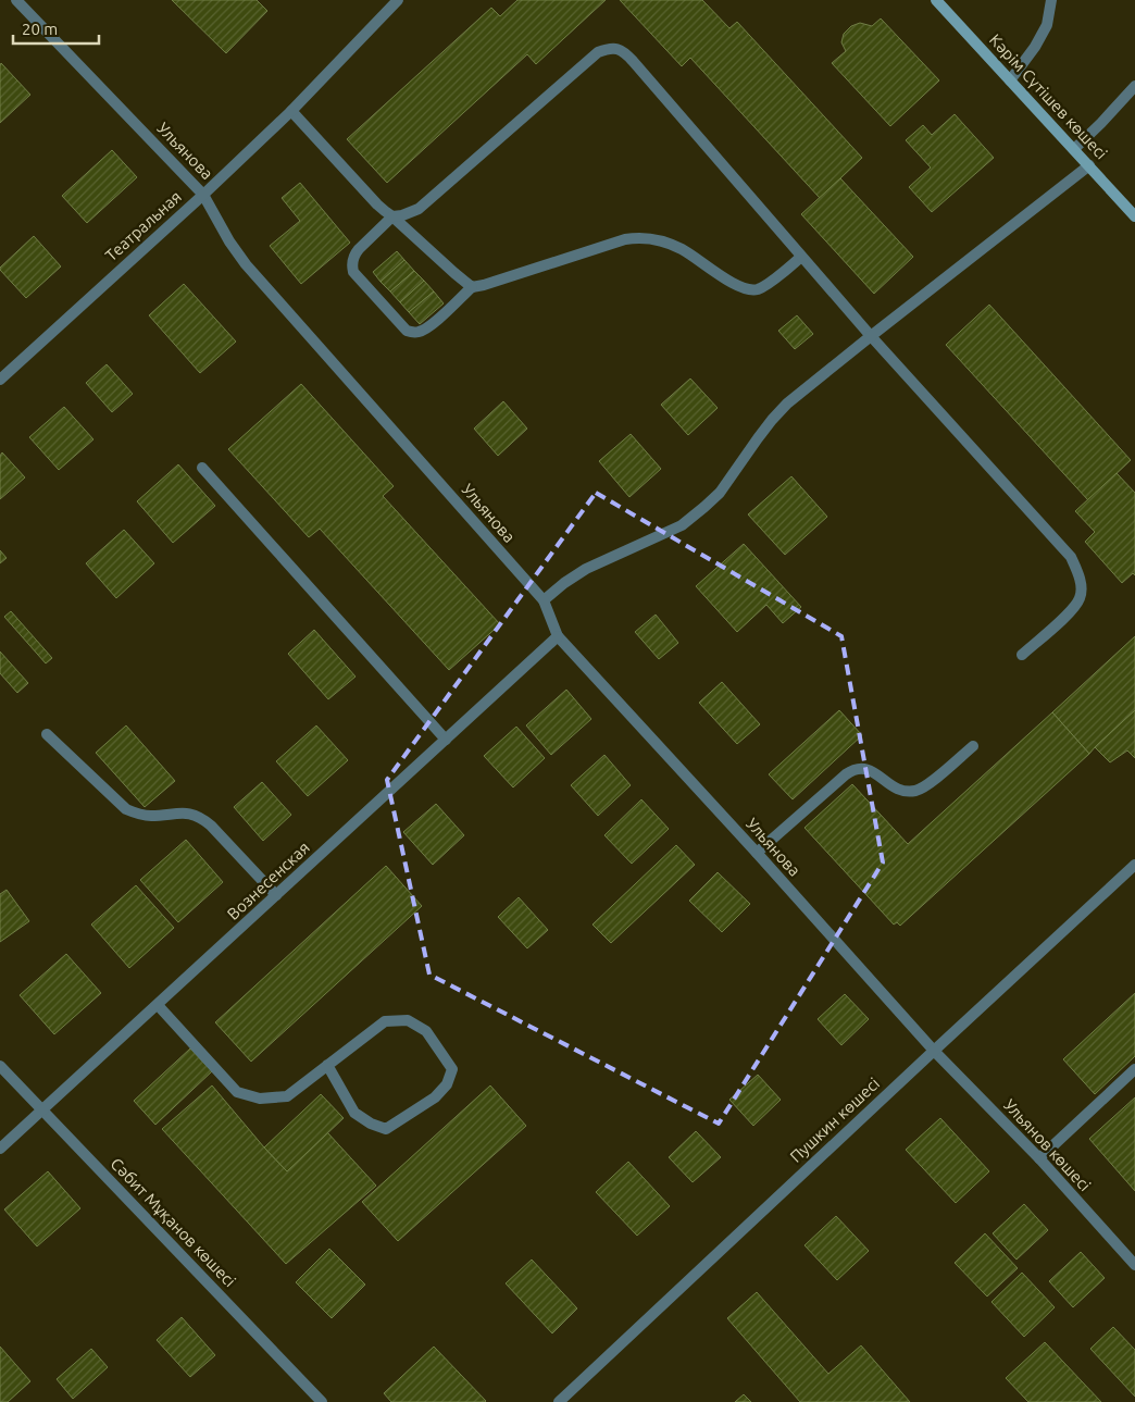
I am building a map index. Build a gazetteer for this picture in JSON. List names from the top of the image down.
{
  "streets": {
    "main road": ["Кәрім Сүтішев көшесі"],
    "street": [
      "Ульянова",
      "Театральная",
      "Вознесенская",
      "Пушкин көшесі",
      "Ульянов көшесі",
      "Сәбит Мұқанов көшесі"
    ]
  },
  "crossings": [
    ["Ульянова", "Театральная"],
    ["Ульянова", "Вознесенская"],
    ["Ульянова", "Пушкин көшесі"],
    ["Ульянова", "Ульянов көшесі"],
    ["Вознесенская", "Сәбит Мұқанов көшесі"],
    ["Пушкин көшесі", "Ульянов көшесі"]
  ],
  "scale_bar": "20 m"
}
